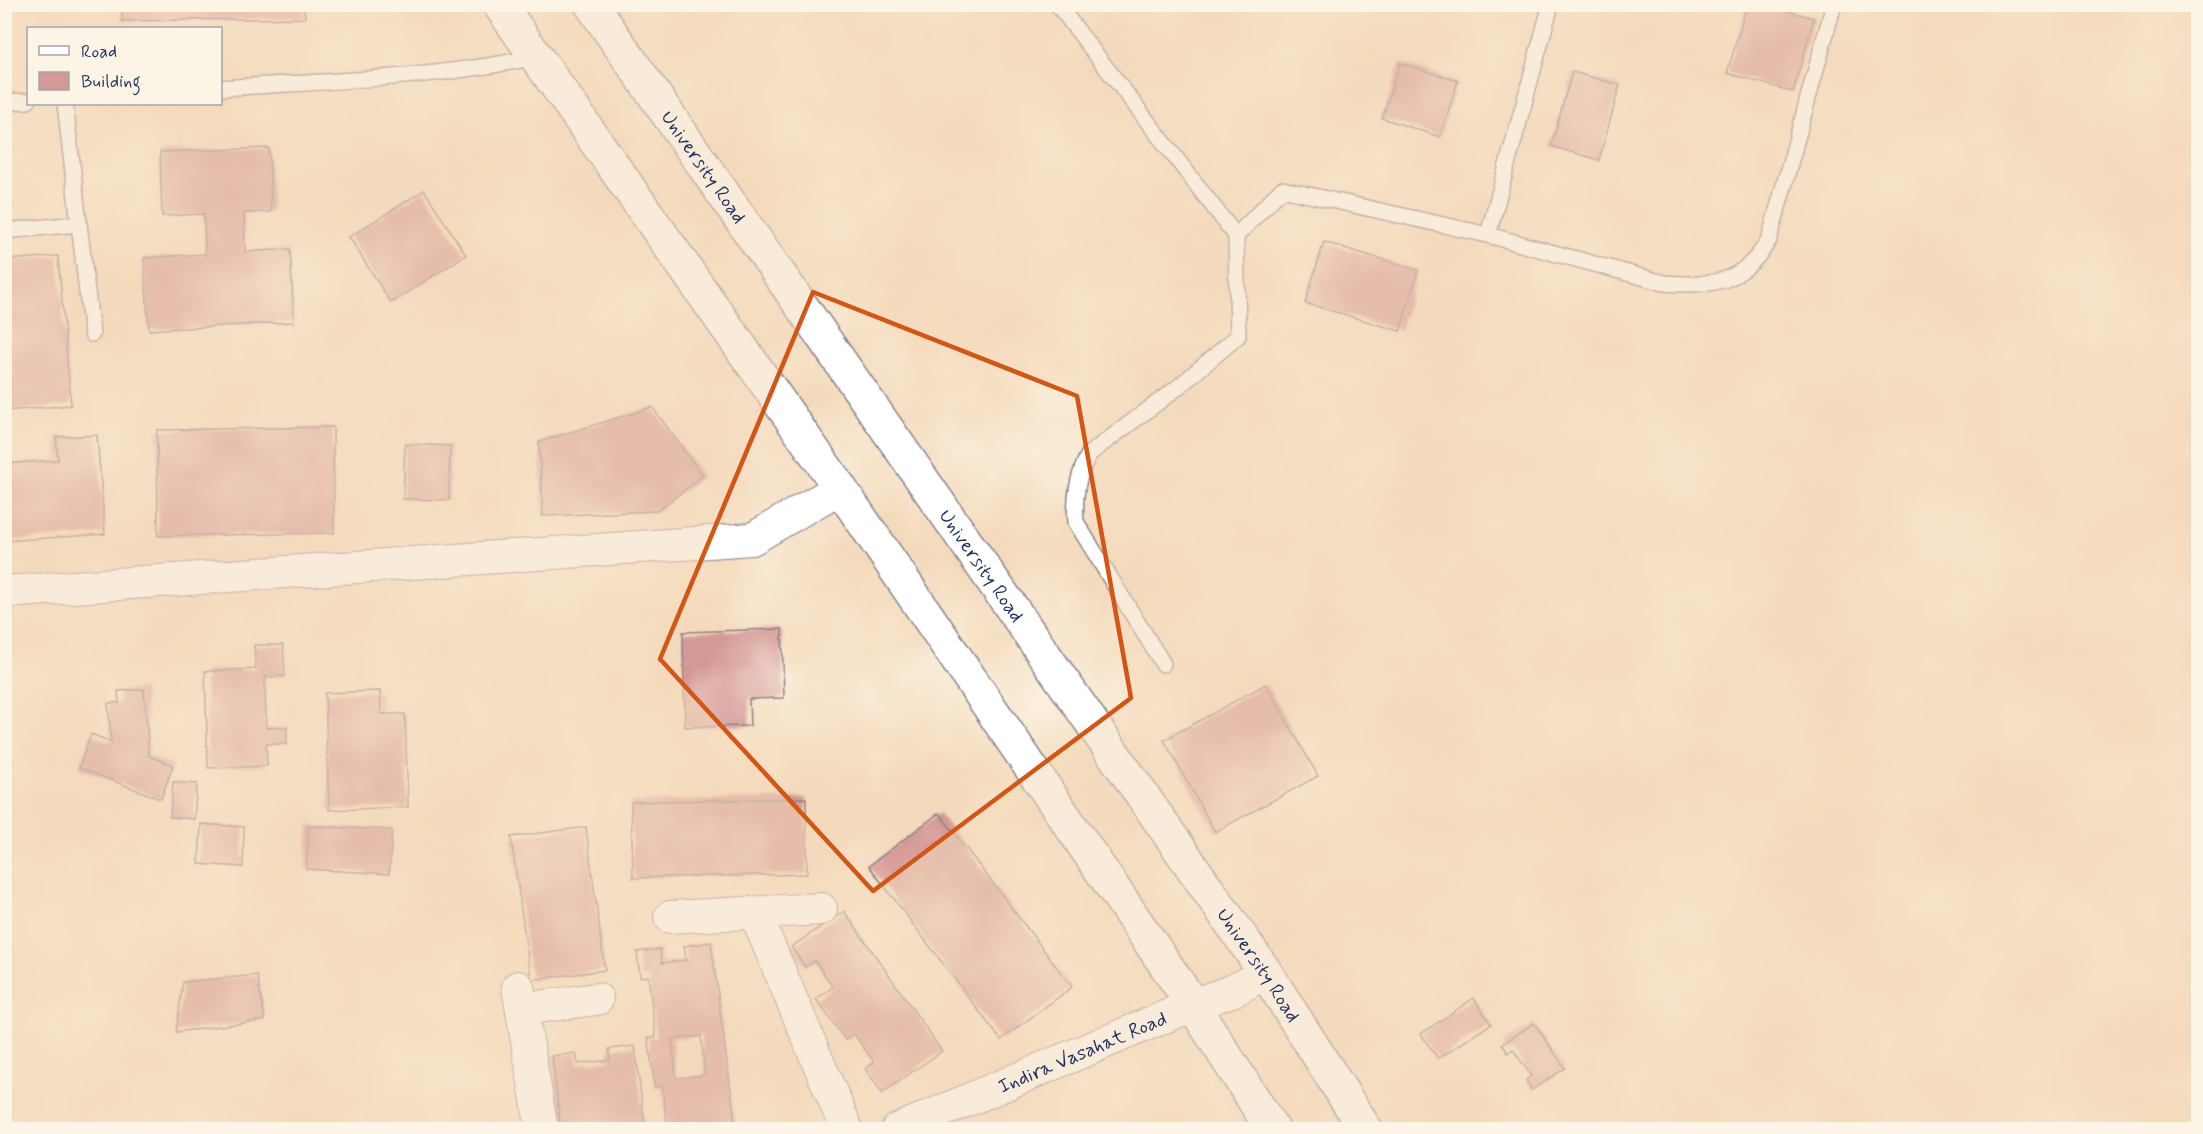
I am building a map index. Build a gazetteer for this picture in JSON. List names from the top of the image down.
{
  "streets": {
    "main road": ["University Road"],
    "street": ["Indira Vasahat Road"]
  },
  "crossings": [
    ["University Road", "Indira Vasahat Road"]
  ],
  "legend": ["Road", "Building"]
}
